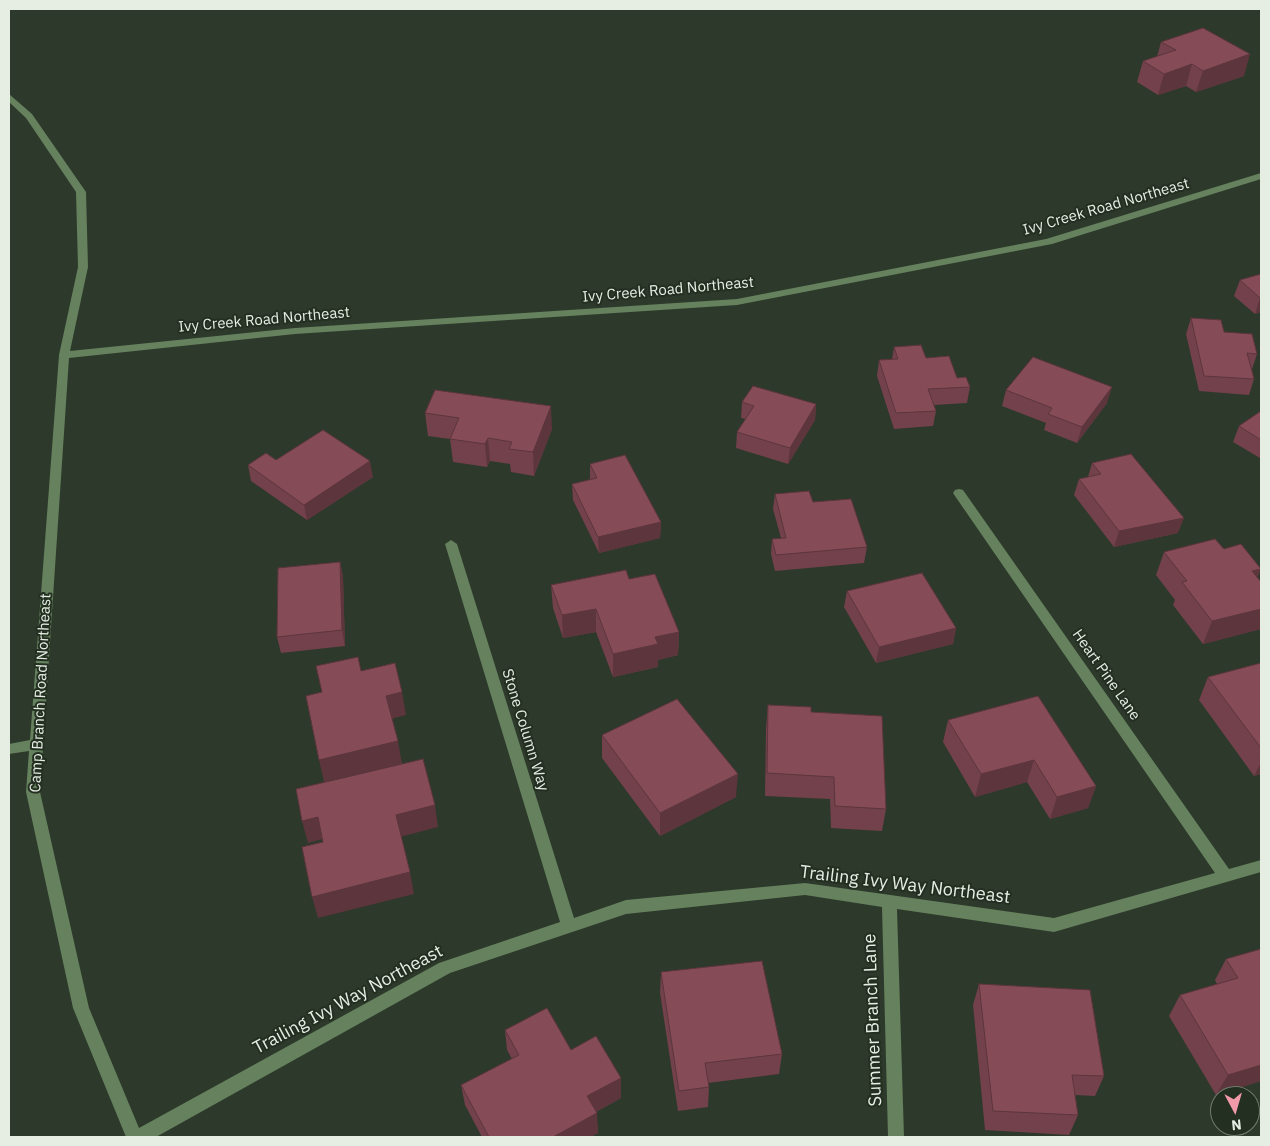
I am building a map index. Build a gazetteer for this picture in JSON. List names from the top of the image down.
{
  "streets": {
    "street": [
      "Ivy Creek Road Northeast",
      "Heart Pine Lane",
      "Camp Branch Road Northeast",
      "Stone Column Way",
      "Trailing Ivy Way Northeast",
      "Summer Branch Lane"
    ]
  },
  "crossings": [
    ["Ivy Creek Road Northeast", "Camp Branch Road Northeast"],
    ["Heart Pine Lane", "Trailing Ivy Way Northeast"],
    ["Stone Column Way", "Trailing Ivy Way Northeast"],
    ["Trailing Ivy Way Northeast", "Summer Branch Lane"]
  ],
  "north": "bottom"
}
